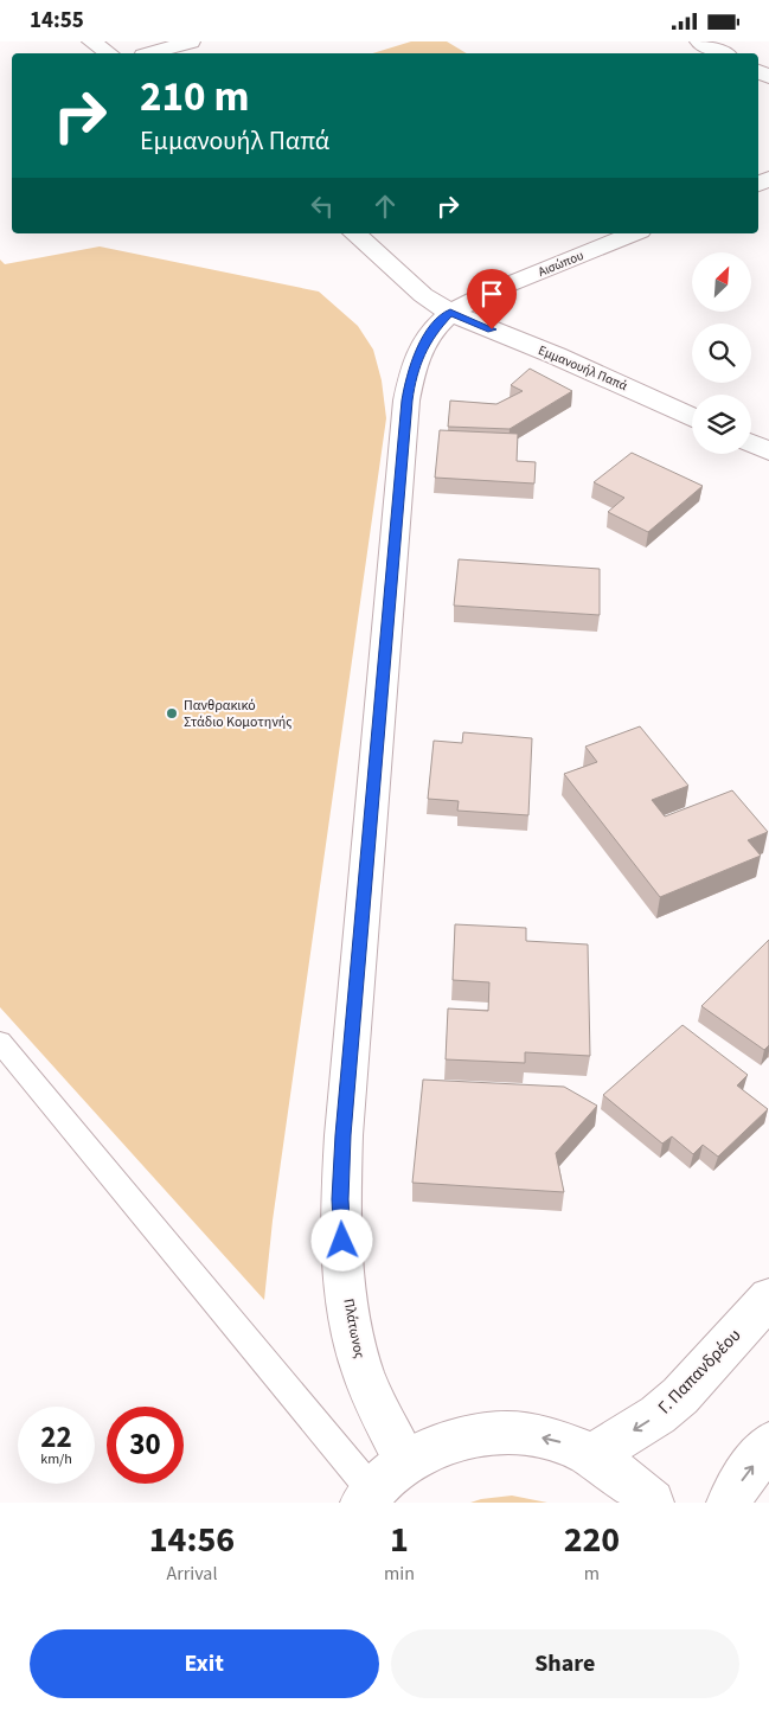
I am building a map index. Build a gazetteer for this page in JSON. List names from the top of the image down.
{
  "streets": {
    "street": [
      "Αισώπου",
      "Εμμανουήλ Παπά",
      "Πλάτωνος",
      "Γ. Παπανδρέου"
    ]
  },
  "crossings": [
    ["Αισώπου", "Εμμανουήλ Παπά"],
    ["Αισώπου", "Πλάτωνος"],
    ["Εμμανουήλ Παπά", "Πλάτωνος"]
  ],
  "one_way": ["Γ. Παπανδρέου"],
  "places": ["Πανθρακικό Στάδιο Κομοτηνής"],
  "north": "top right",
  "page": {
    "status": "14:55",
    "turn": ["210 m", "Εμμανουήλ Παπά"],
    "speed": "22 km/h",
    "limit": "30",
    "eta": [
      "14:56",
      "Arrival",
      "1",
      "min",
      "220",
      "m"
    ],
    "buttons": ["Exit", "Share"]
  }
}
